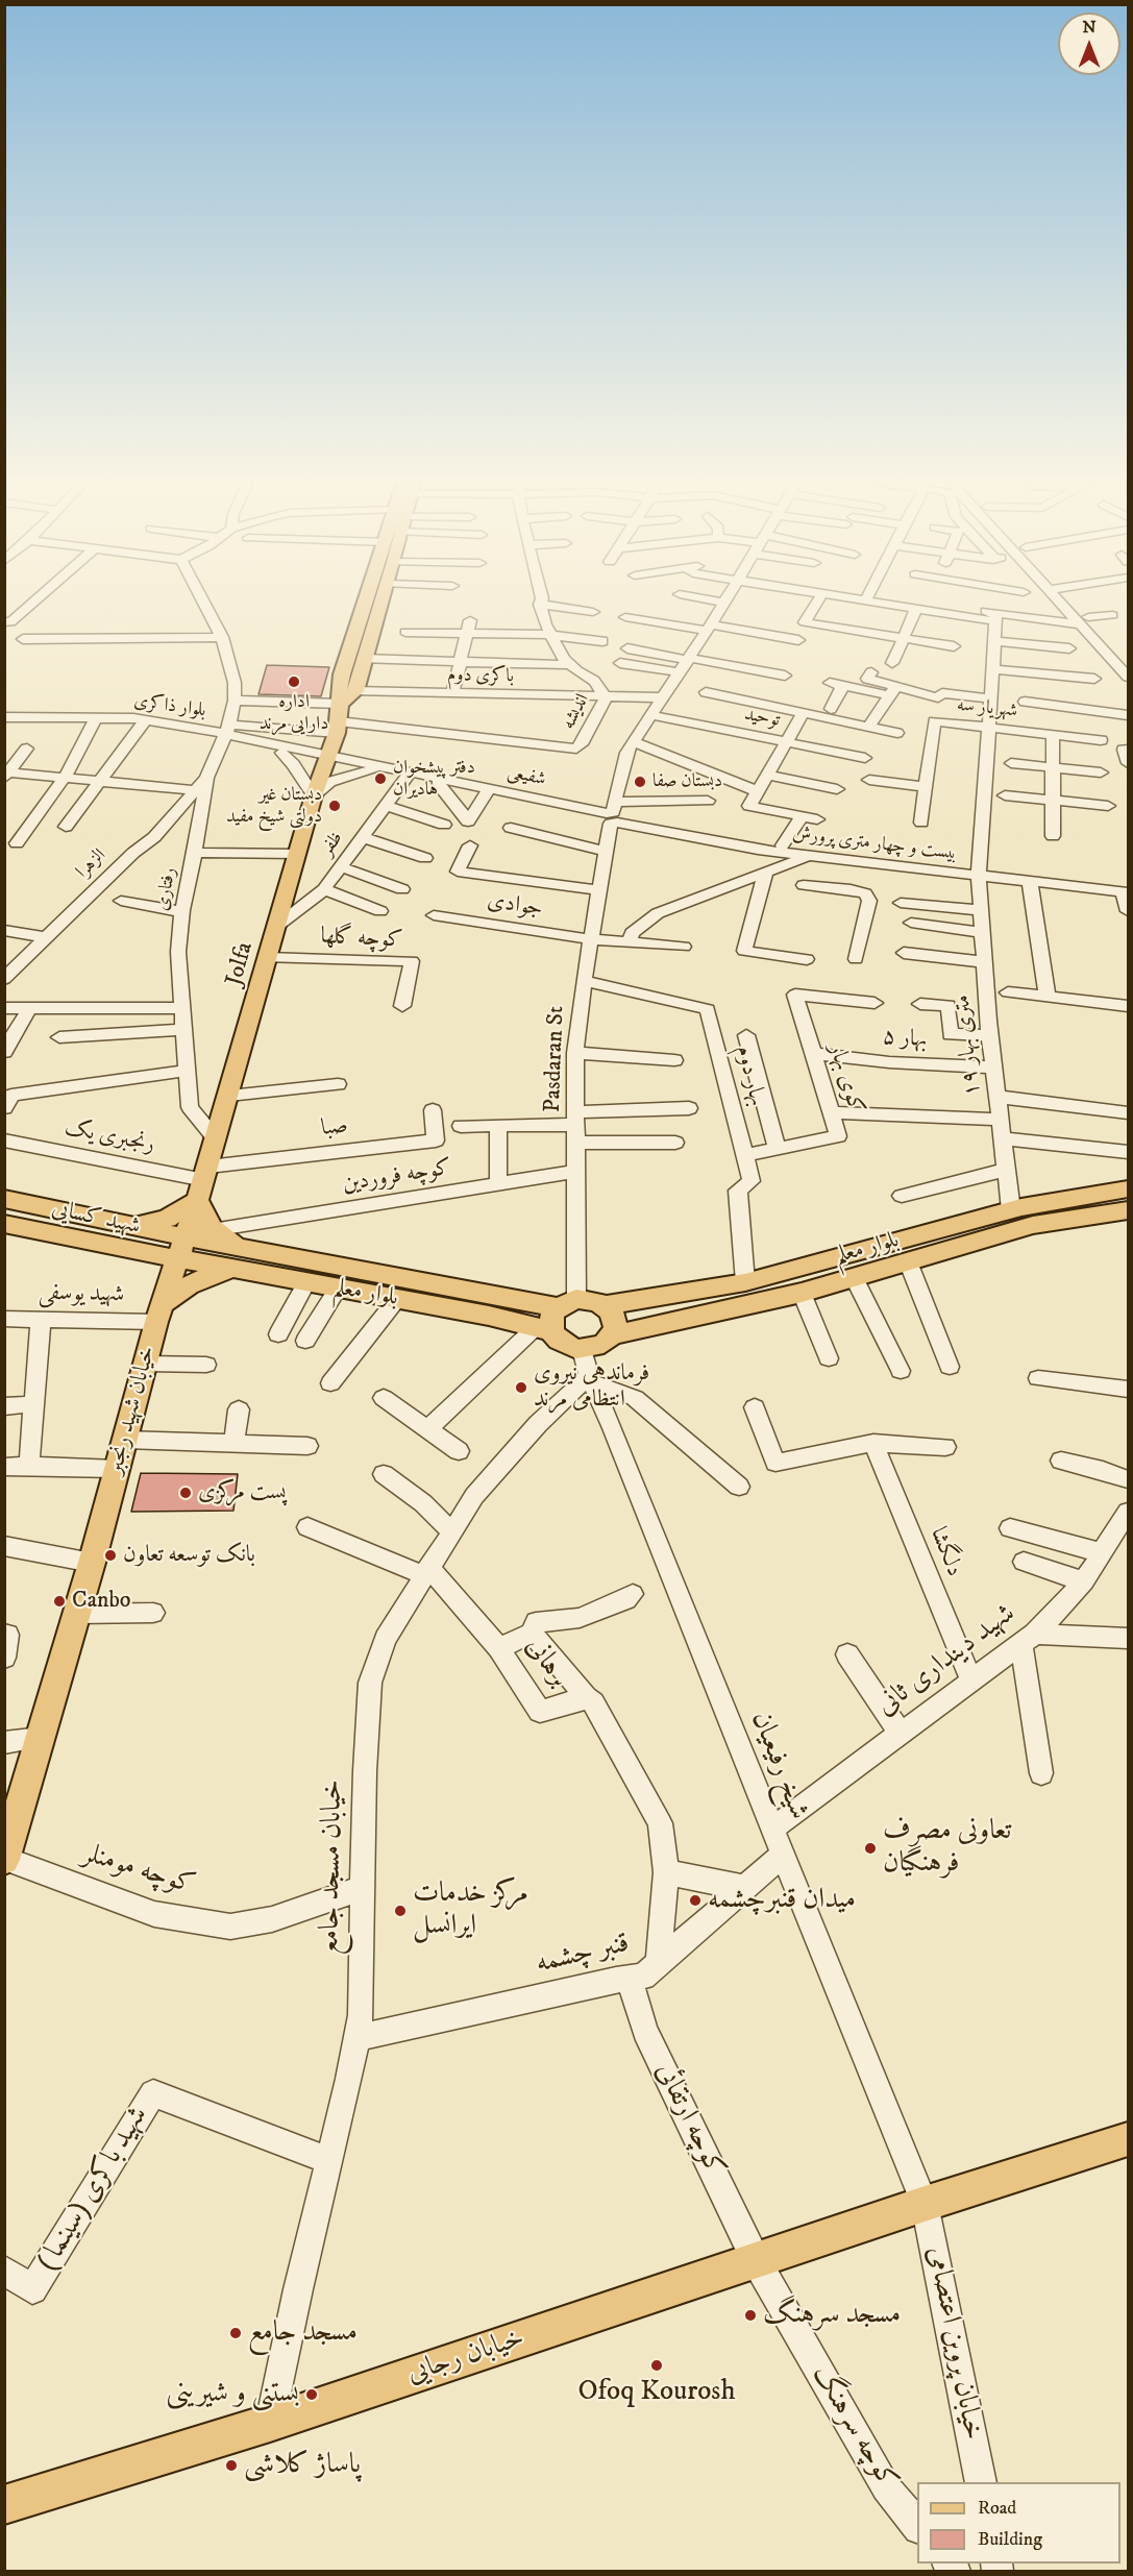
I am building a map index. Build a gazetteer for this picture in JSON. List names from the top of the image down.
{
  "streets": {
    "main road": [
      "Jolfa",
      "شهید کسایی",
      "بلوار معلم",
      "خیابان شهید رنجبر",
      "خیابان رجایی"
    ],
    "street": [
      "باکری دوم",
      "بلوار ذاکری",
      "شهریار سه",
      "اندیشه",
      "توحید",
      "شفیعی",
      "ظفر",
      "بیست و چهار متری پرورش",
      "الزهرا",
      "رفتاری",
      "جوادی",
      "کوچه گلها",
      "بهار ۵",
      "۱۹ متری بهار",
      "Pasdaran St",
      "بهار دوم",
      "کوی بهار",
      "صبا",
      "رنجبری یک",
      "کوچه فروردین",
      "شهید یوسفی",
      "دلگشا",
      "شهید دینداری ثانی",
      "برهانی",
      "شیخ رفیعیان",
      "خیابان مسجد جامع",
      "کوچه مومنلر",
      "قنبر چشمه",
      "کوچه ارتقائی",
      "شهید باکری (سینما )",
      "خیابان پروین اعتصامی",
      "کوچه سرهنگ"
    ]
  },
  "crossings": [
    ["باکری دوم", "بلوار ذاکری"],
    ["باکری دوم", "اندیشه"],
    ["باکری دوم", "شفیعی"],
    ["باکری دوم", "Jolfa"],
    ["باکری دوم", "Pasdaran St"],
    ["بلوار ذاکری", "اندیشه"],
    ["بلوار ذاکری", "شفیعی"],
    ["بلوار ذاکری", "Jolfa"],
    ["شهریار سه", "۱۹ متری بهار"],
    ["اندیشه", "شفیعی"],
    ["اندیشه", "Jolfa"],
    ["توحید", "Pasdaran St"],
    ["شفیعی", "ظفر"],
    ["شفیعی", "بیست و چهار متری پرورش"],
    ["شفیعی", "Jolfa"],
    ["شفیعی", "Pasdaran St"],
    ["ظفر", "Jolfa"],
    ["بیست و چهار متری پرورش", "۱۹ متری بهار"],
    ["بیست و چهار متری پرورش", "Pasdaran St"],
    ["الزهرا", "رفتاری"],
    ["رفتاری", "Jolfa"],
    ["جوادی", "Pasdaran St"],
    ["کوچه گلها", "Jolfa"],
    ["Jolfa", "صبا"],
    ["Jolfa", "رنجبری یک"],
    ["Jolfa", "شهید کسایی"],
    ["Jolfa", "بلوار معلم"],
    ["Jolfa", "خیابان شهید رنجبر"],
    ["بهار ۵", "۱۹ متری بهار"],
    ["بهار ۵", "کوی بهار"],
    ["۱۹ متری بهار", "بلوار معلم"],
    ["Pasdaran St", "بهار دوم"],
    ["Pasdaran St", "کوچه فروردین"],
    ["Pasdaran St", "بلوار معلم"],
    ["Pasdaran St", "شیخ رفیعیان"],
    ["بهار دوم", "کوی بهار"],
    ["صبا", "رنجبری یک"],
    ["شهید کسایی", "بلوار معلم"],
    ["شهید کسایی", "خیابان شهید رنجبر"],
    ["بلوار معلم", "خیابان شهید رنجبر"],
    ["بلوار معلم", "شیخ رفیعیان"],
    ["شهید یوسفی", "خیابان شهید رنجبر"],
    ["خیابان شهید رنجبر", "کوچه مومنلر"],
    ["دلگشا", "شهید دینداری ثانی"],
    ["شهید دینداری ثانی", "شیخ رفیعیان"],
    ["برهانی", "قنبر چشمه"],
    ["شیخ رفیعیان", "خیابان مسجد جامع"],
    ["شیخ رفیعیان", "قنبر چشمه"],
    ["شیخ رفیعیان", "خیابان پروین اعتصامی"],
    ["شیخ رفیعیان", "خیابان رجایی"],
    ["خیابان مسجد جامع", "کوچه مومنلر"],
    ["خیابان مسجد جامع", "قنبر چشمه"],
    ["خیابان مسجد جامع", "شهید باکری (سینما )"],
    ["خیابان مسجد جامع", "خیابان رجایی"],
    ["قنبر چشمه", "کوچه ارتقائی"],
    ["کوچه ارتقائی", "خیابان رجایی"],
    ["کوچه ارتقائی", "کوچه سرهنگ"],
    ["خیابان پروین اعتصامی", "خیابان رجایی"],
    ["خیابان رجایی", "کوچه سرهنگ"]
  ],
  "places": [
    "اداره دارایی مرند",
    "دفتر پیشخوان هادیران",
    "دبستان صفا",
    "دبستان غیر دولتی شیخ مفید",
    "فرماندهی نیروی انتظامی مرند",
    "پست مرکزی",
    "بانک توسعه تعاون",
    "Canbo",
    "تعاونی مصرف فرهنگیان",
    "میدان قنبرچشمه",
    "مرکز خدمات ایرانسل",
    "مسجد سرهنگ",
    "مسجد جامع",
    "Ofoq Kourosh",
    "بستنی و شیرینی",
    "پاساژ کلاشی"
  ],
  "legend": ["Road", "Building"],
  "north": "top"
}
